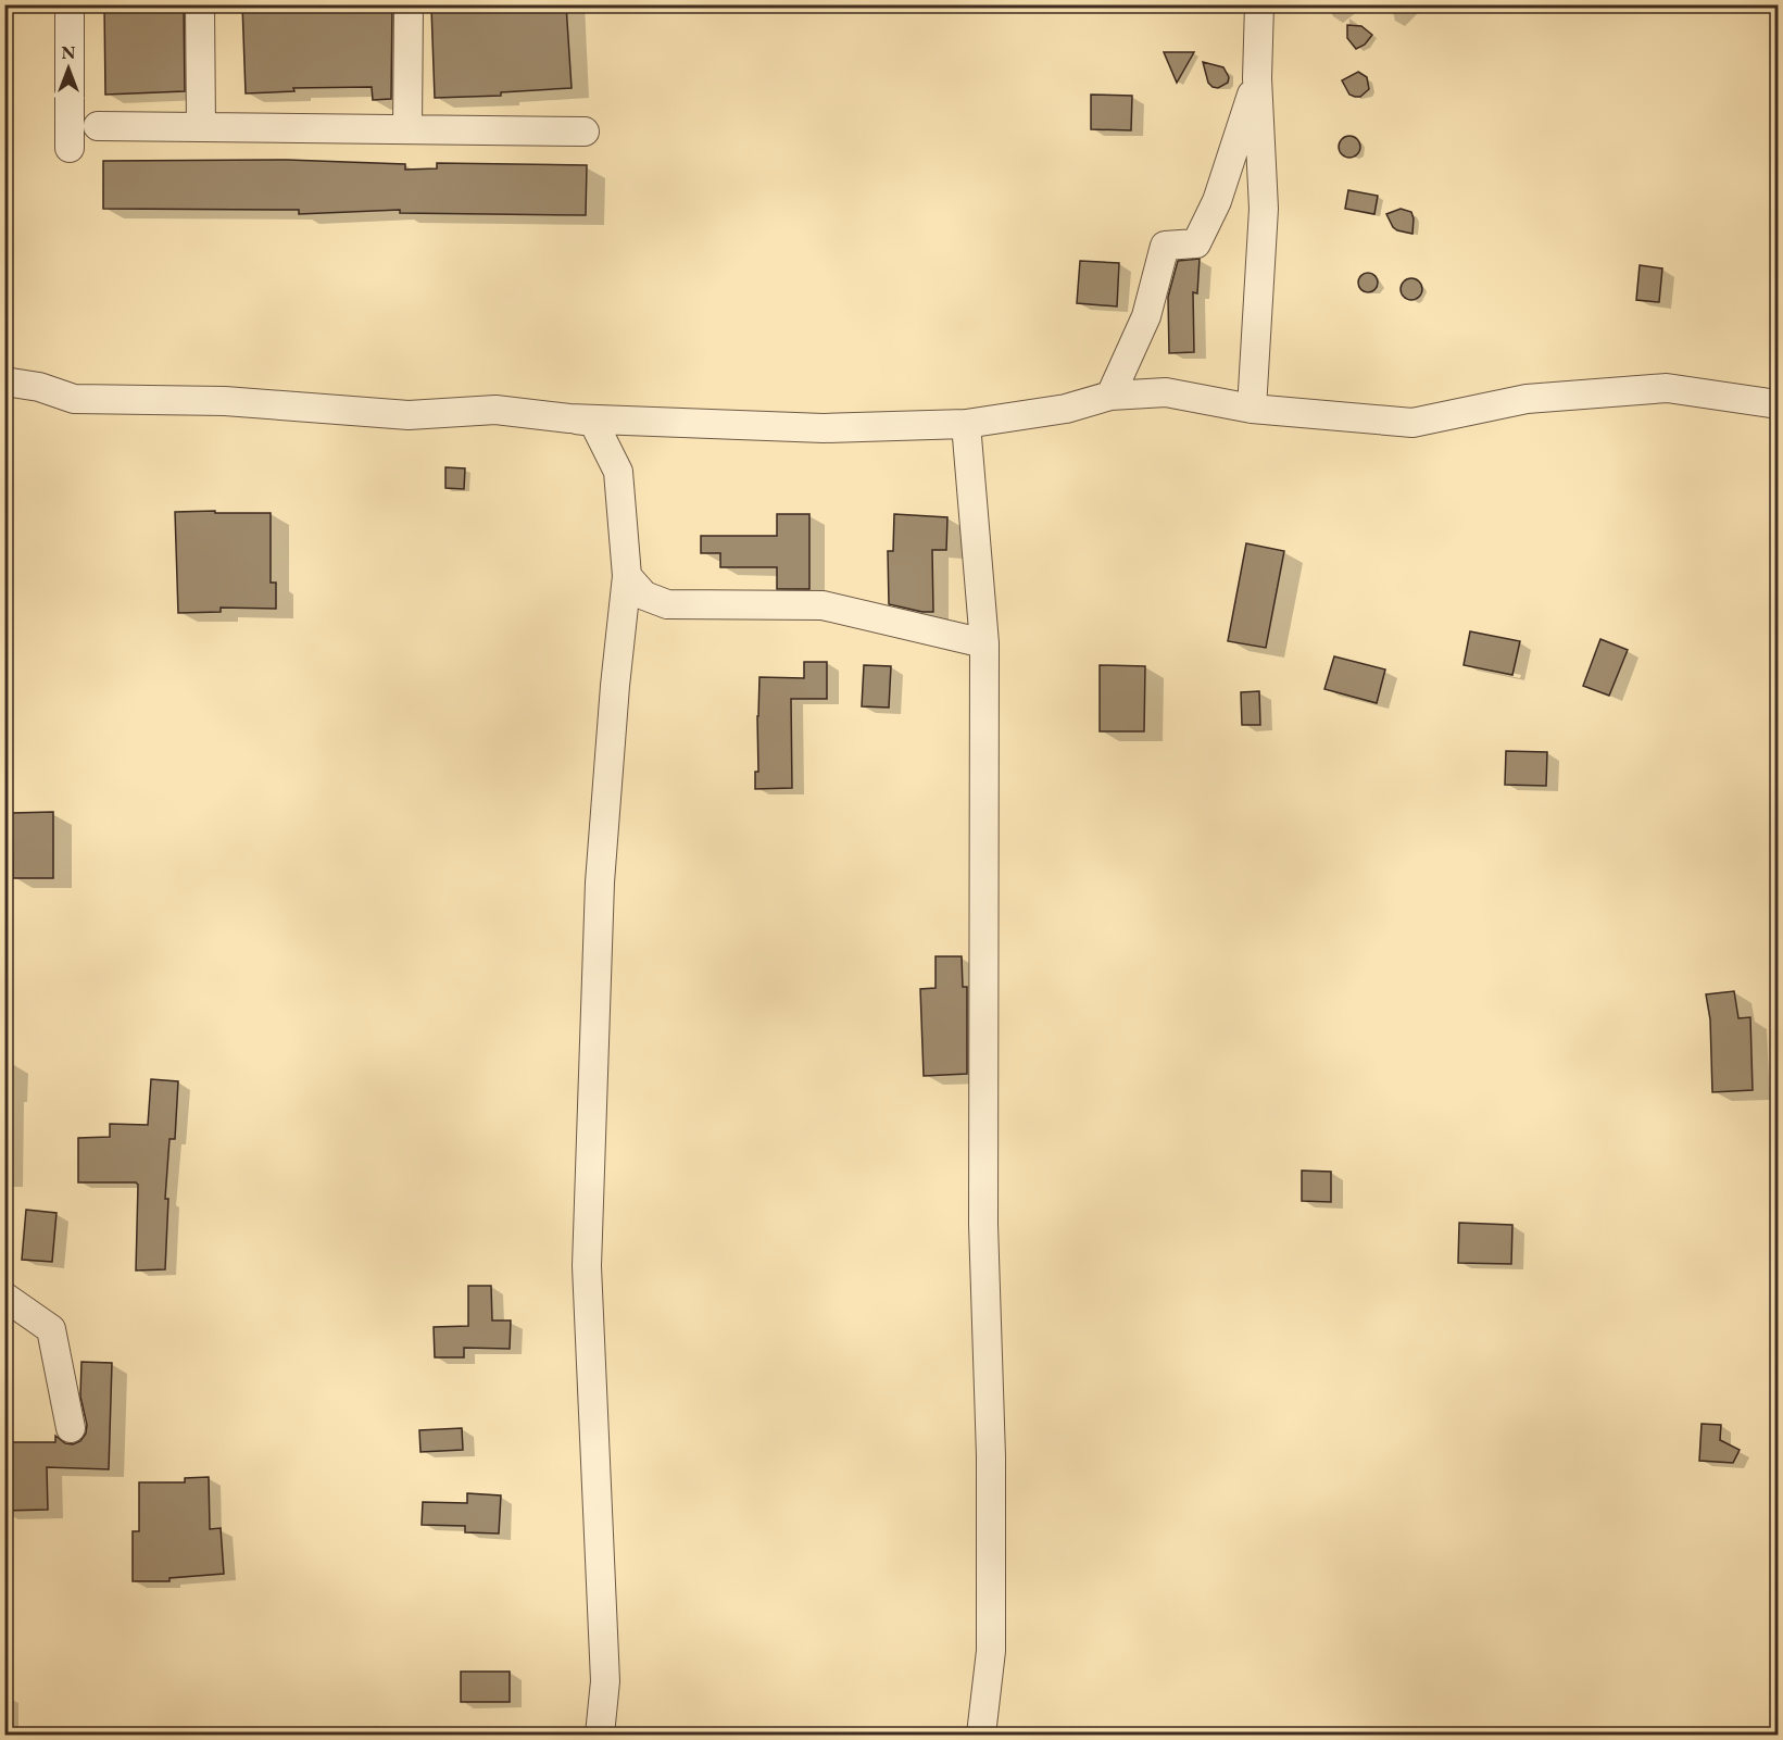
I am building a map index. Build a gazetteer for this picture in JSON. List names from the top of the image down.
{
  "north": "top"
}
